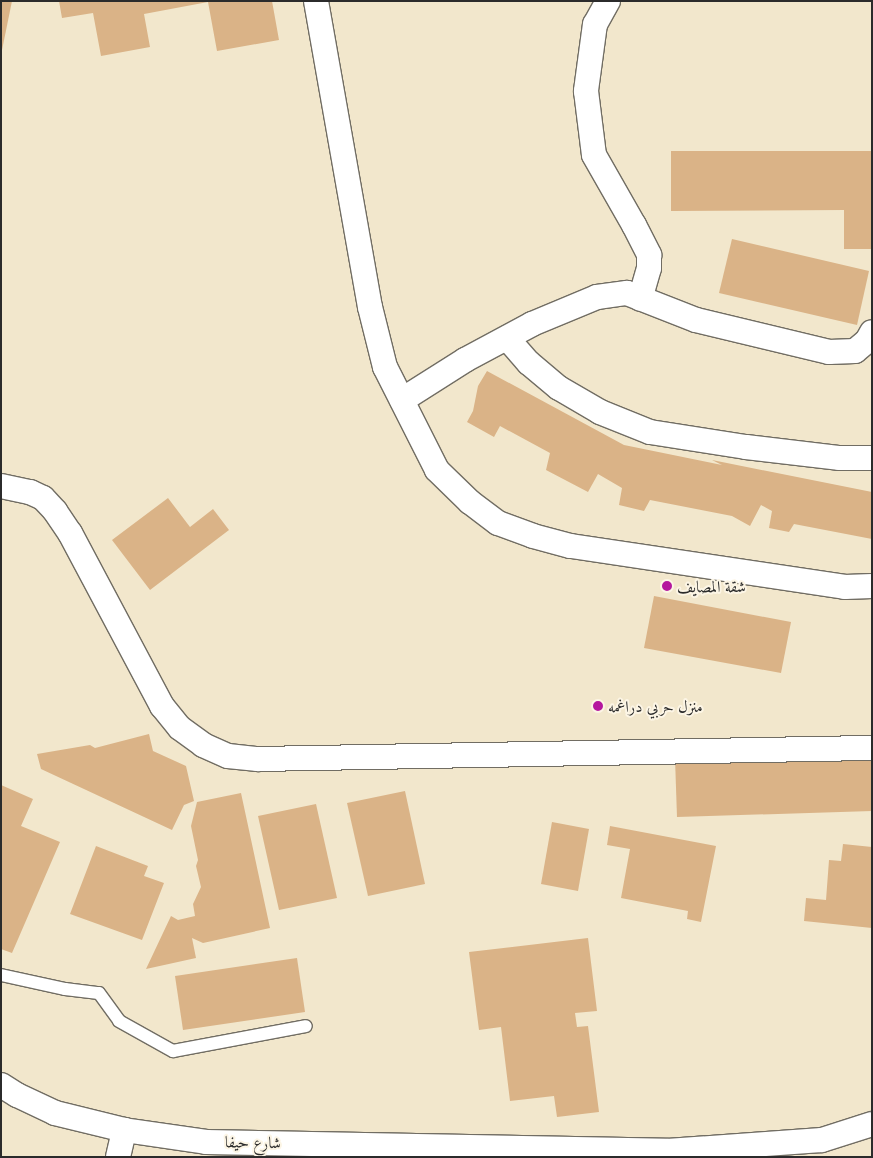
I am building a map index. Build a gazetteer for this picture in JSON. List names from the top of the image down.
{
  "streets": {
    "street": ["شارع حيفا"]
  },
  "places": ["شقة المصايف", "منزل حربي دراغمه"]
}
